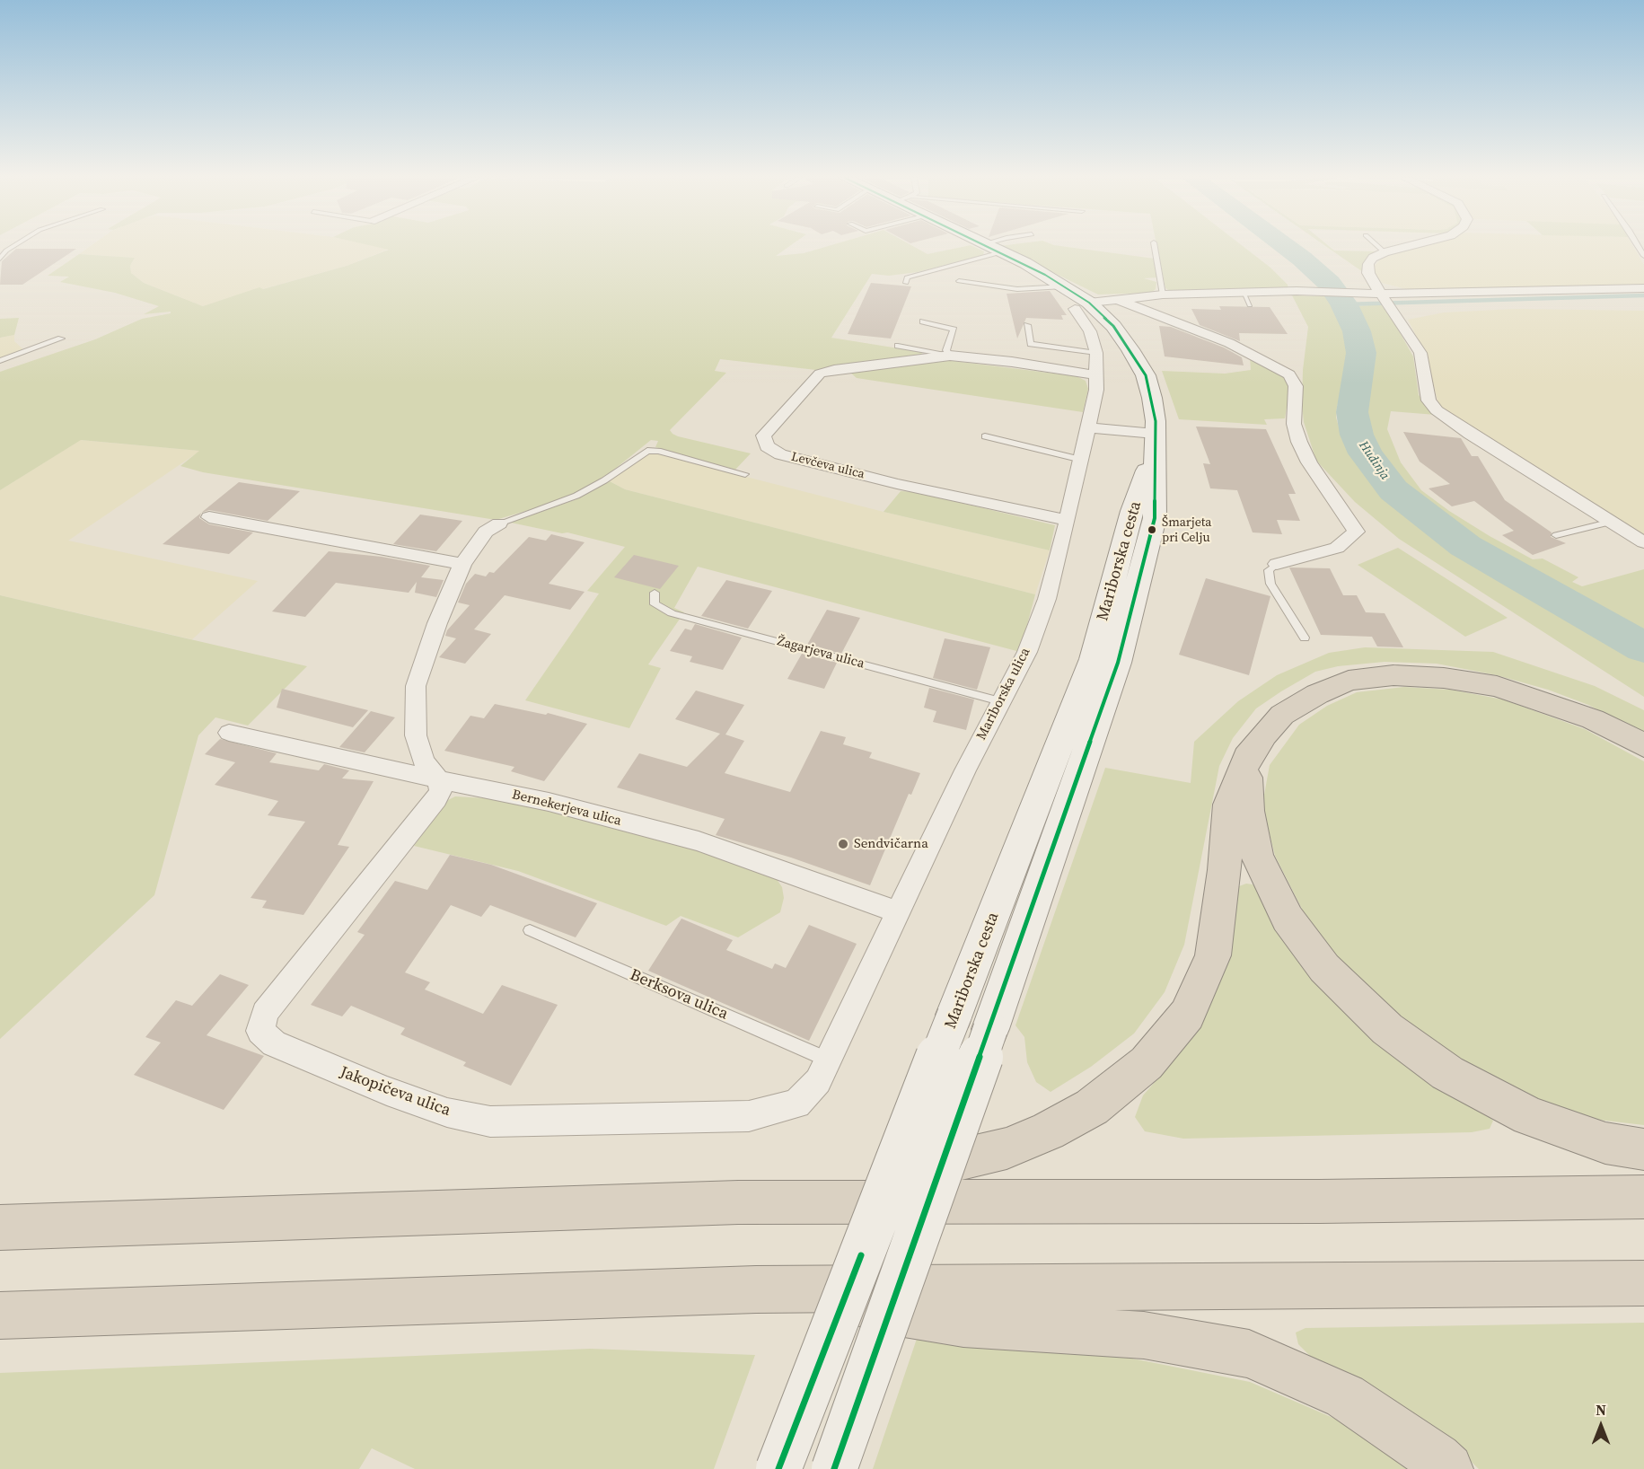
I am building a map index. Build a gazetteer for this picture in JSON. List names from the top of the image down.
{
  "streets": {
    "main road": ["Mariborska cesta"],
    "street": [
      "Levčeva ulica",
      "Mariborska ulica",
      "Bernekerjeva ulica",
      "Jakopičeva ulica"
    ],
    "lane": ["Žagarjeva ulica", "Berksova ulica"]
  },
  "crossings": [
    ["Levčeva ulica", "Mariborska ulica"],
    ["Mariborska cesta", "Mariborska ulica"],
    ["Žagarjeva ulica", "Mariborska ulica"],
    ["Mariborska ulica", "Bernekerjeva ulica"],
    ["Mariborska ulica", "Berksova ulica"],
    ["Mariborska ulica", "Jakopičeva ulica"],
    ["Bernekerjeva ulica", "Jakopičeva ulica"],
    ["Berksova ulica", "Jakopičeva ulica"]
  ],
  "water": ["Hudinja"],
  "places": ["Šmarjeta pri Celju", "Sendvičarna"],
  "north": "top"
}
